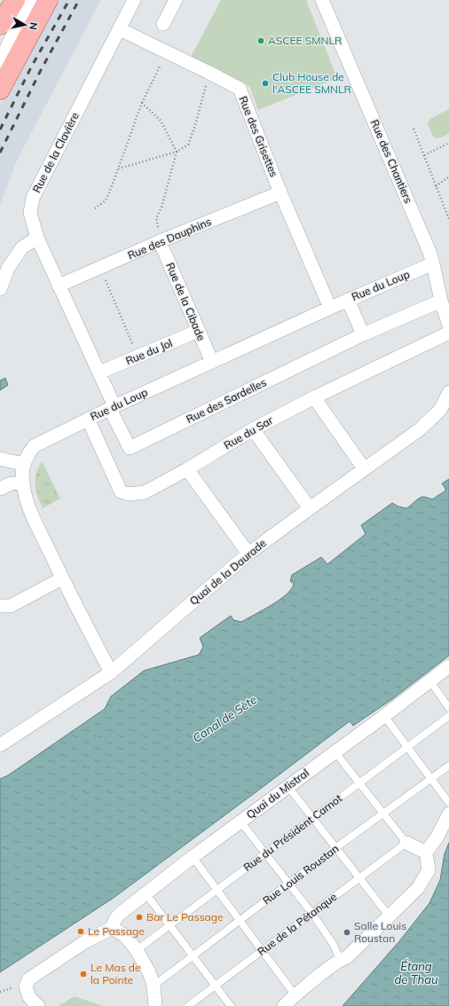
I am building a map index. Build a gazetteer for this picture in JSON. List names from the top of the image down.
{
  "streets": {
    "street": [
      "Rue des Grisettes",
      "Rue de la Clavière",
      "Rue des Chantiers",
      "Rue des Dauphins",
      "Rue du Loup",
      "Rue de la Cibade",
      "Rue du Jol",
      "Rue des Sardelles",
      "Rue du Sar",
      "Quai de la Daurade",
      "Quai du Mistral"
    ],
    "lane": ["Rue du Président Carnot", "Rue Louis Roustan", "Rue de la Pétanque"]
  },
  "crossings": [
    ["Rue des Grisettes", "Rue de la Clavière"],
    ["Rue des Grisettes", "Rue des Dauphins"],
    ["Rue des Grisettes", "Rue du Loup"],
    ["Rue de la Clavière", "Rue des Dauphins"],
    ["Rue de la Clavière", "Rue du Loup"],
    ["Rue de la Clavière", "Rue du Jol"],
    ["Rue de la Clavière", "Rue des Sardelles"],
    ["Rue des Chantiers", "Rue du Loup"],
    ["Rue des Chantiers", "Rue des Sardelles"],
    ["Rue des Dauphins", "Rue de la Cibade"],
    ["Rue du Loup", "Rue de la Cibade"],
    ["Rue du Loup", "Rue des Sardelles"],
    ["Rue du Loup", "Rue du Sar"],
    ["Rue du Loup", "Quai de la Daurade"],
    ["Rue de la Cibade", "Rue du Jol"]
  ],
  "water": ["Canal de Sète", "Étang de Thau"],
  "places": [
    "ASCEE SMNLR",
    "Club House de l'ASCEE SMNLR",
    "Bar Le Passage",
    "Le Passage",
    "Salle Louis Roustan",
    "Le Mas de la Pointe"
  ],
  "north": "right"
}
